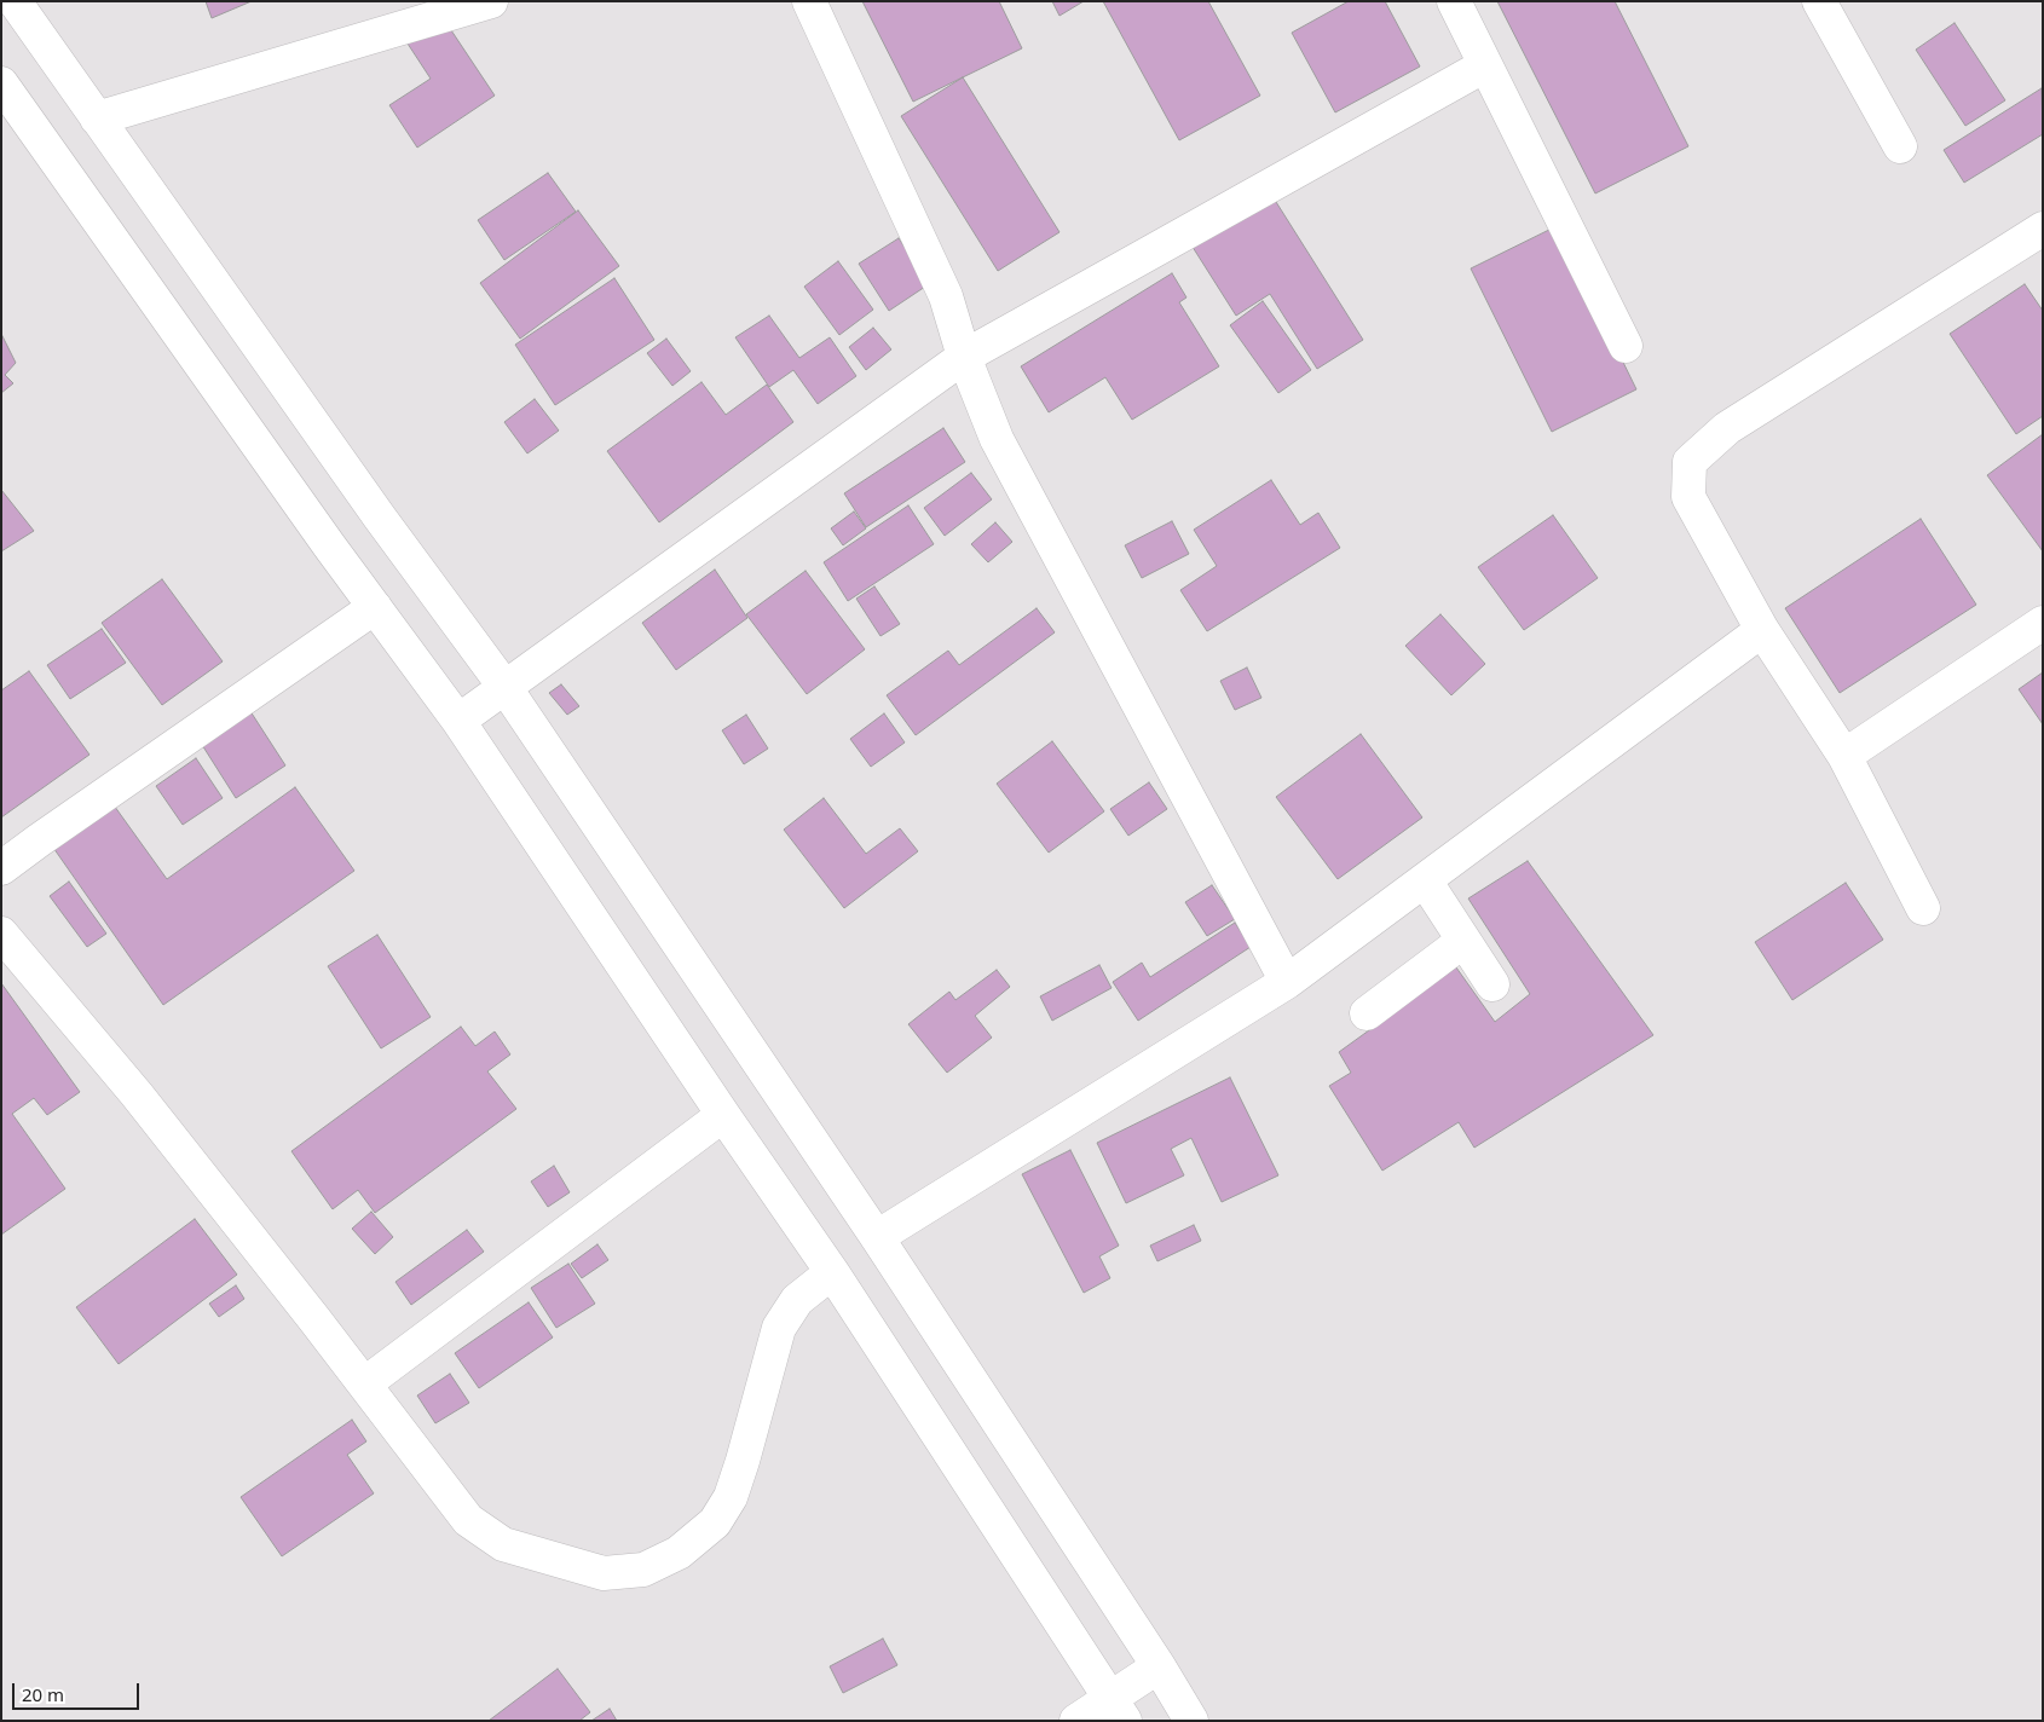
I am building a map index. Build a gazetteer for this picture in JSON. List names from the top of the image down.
{
  "scale_bar": "20 m"
}
